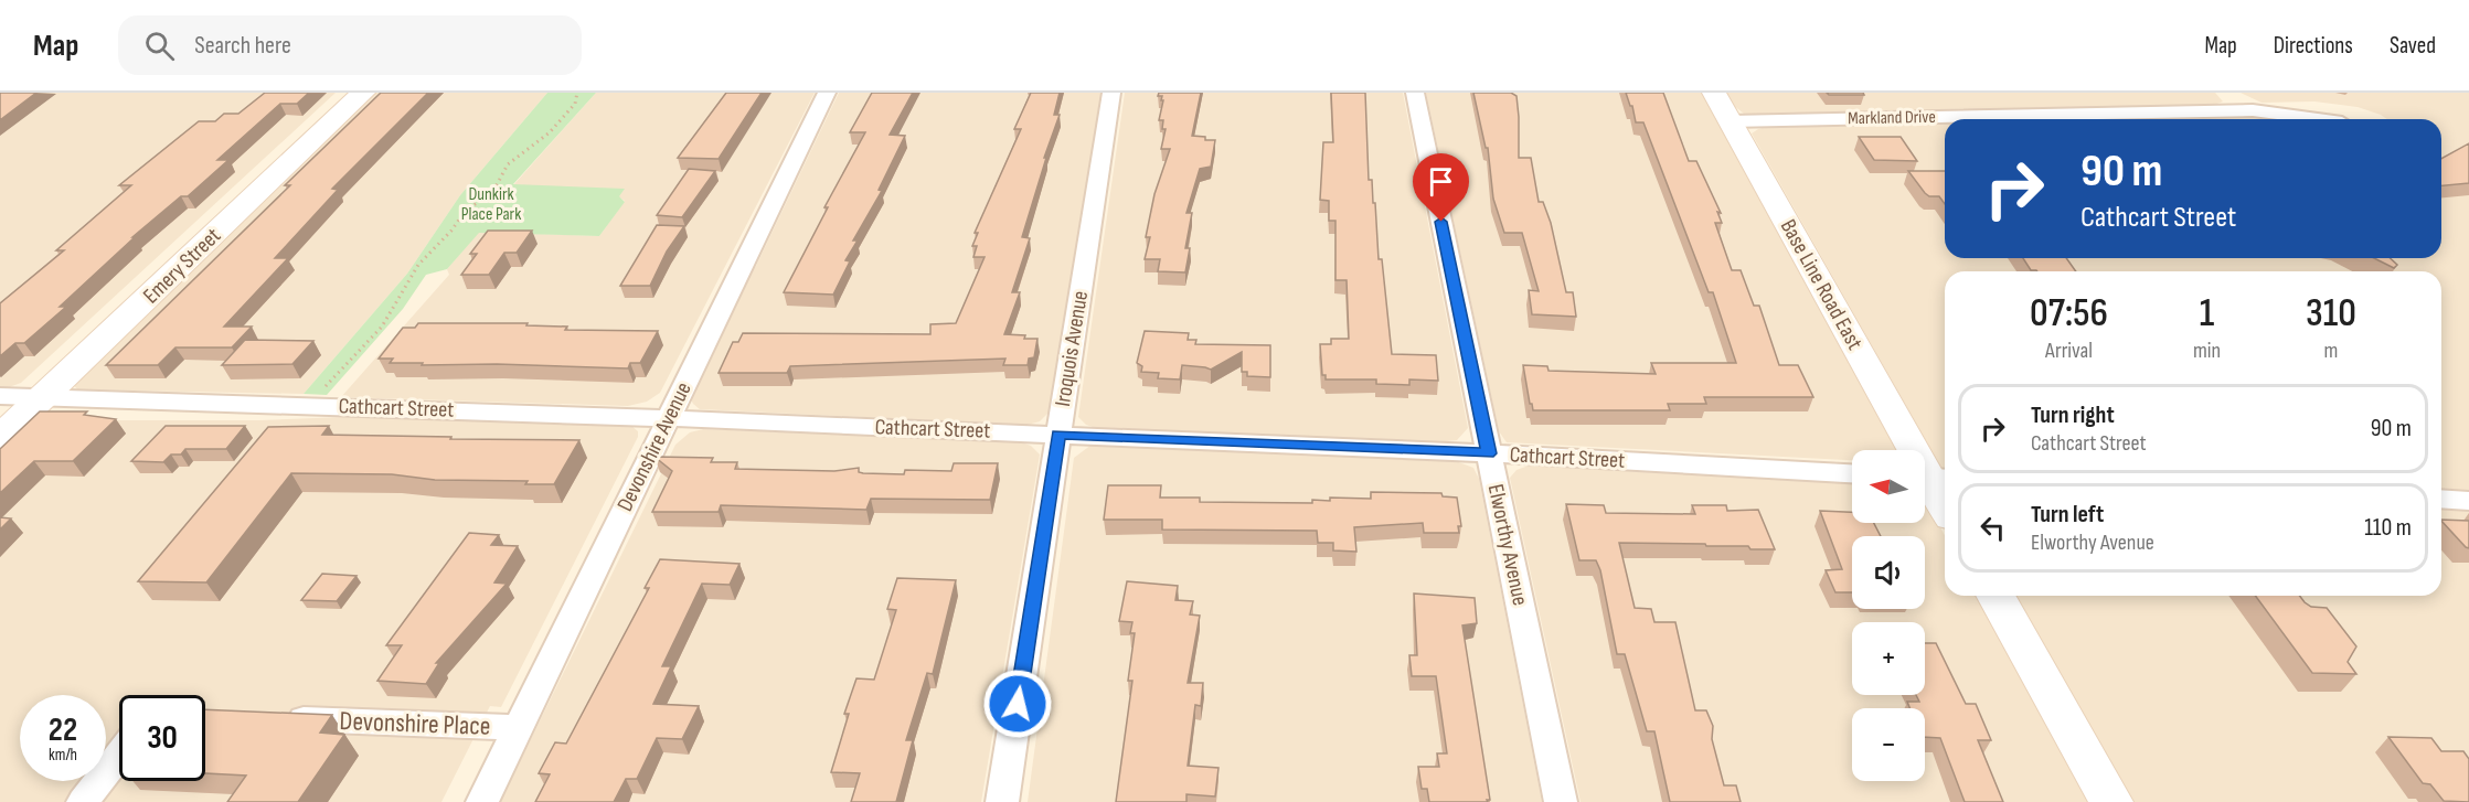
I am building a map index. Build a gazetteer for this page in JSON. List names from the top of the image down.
{
  "streets": {
    "street": [
      "Markland Drive",
      "Emery Street",
      "Base Line Road East",
      "Iroquois Avenue",
      "Cathcart Street",
      "Devonshire Avenue",
      "Elworthy Avenue",
      "Devonshire Place"
    ]
  },
  "crossings": [
    ["Markland Drive", "Base Line Road East"],
    ["Emery Street", "Cathcart Street"],
    ["Iroquois Avenue", "Cathcart Street"],
    ["Cathcart Street", "Devonshire Avenue"],
    ["Cathcart Street", "Elworthy Avenue"],
    ["Devonshire Avenue", "Devonshire Place"]
  ],
  "parks": ["Dunkirk Place Park"],
  "north": "left",
  "page": {
    "header": "Map",
    "search": "Search here",
    "nav": ["Map", "Directions", "Saved"],
    "turn": ["90 m", "Cathcart Street"],
    "eta": [
      "07:56",
      "Arrival",
      "1",
      "min",
      "310",
      "m"
    ],
    "list": [
      {
        "name": "Turn right",
        "note": "Cathcart Street",
        "value": "90 m"
      },
      {
        "name": "Turn left",
        "note": "Elworthy Avenue",
        "value": "110 m"
      }
    ],
    "map_buttons": ["+", "−"],
    "speed": "22 km/h",
    "limit": "30"
  }
}
